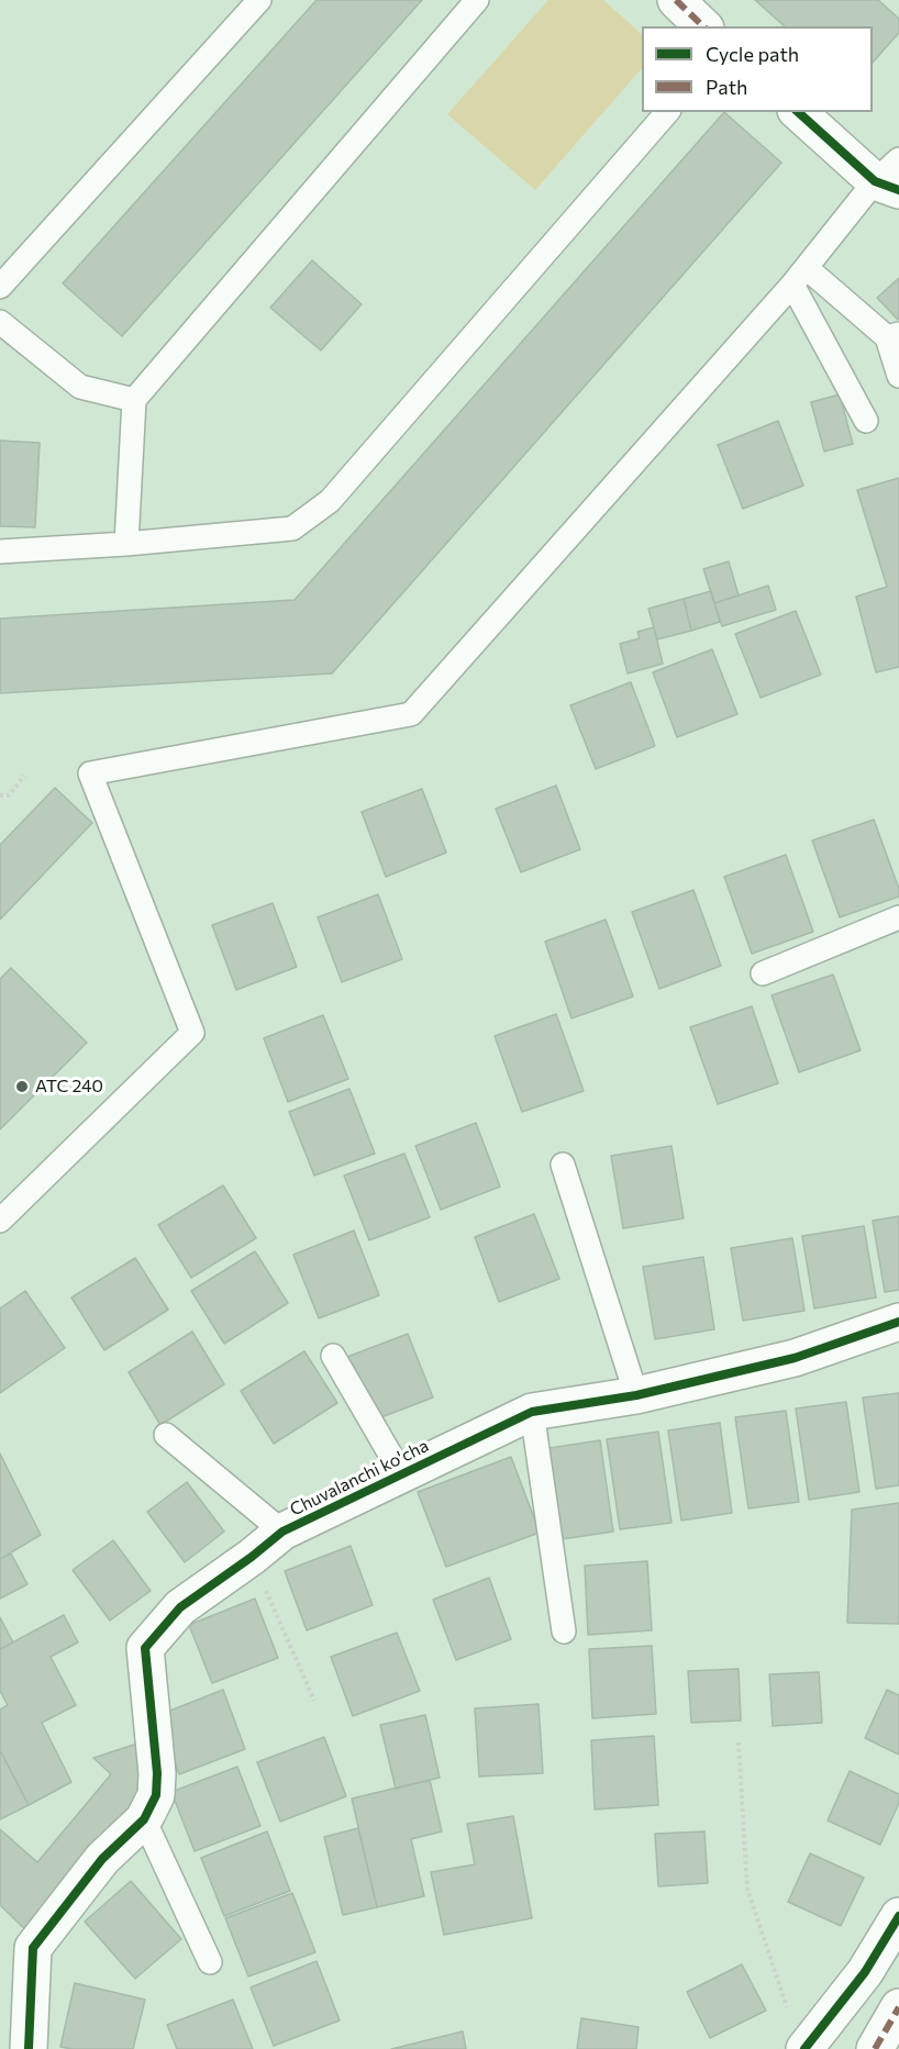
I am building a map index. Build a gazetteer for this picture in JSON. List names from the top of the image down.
{
  "streets": {
    "street": ["Chuvalanchi ko'cha"]
  },
  "places": ["АТС 240"],
  "legend": ["Cycle path", "Path"]
}
